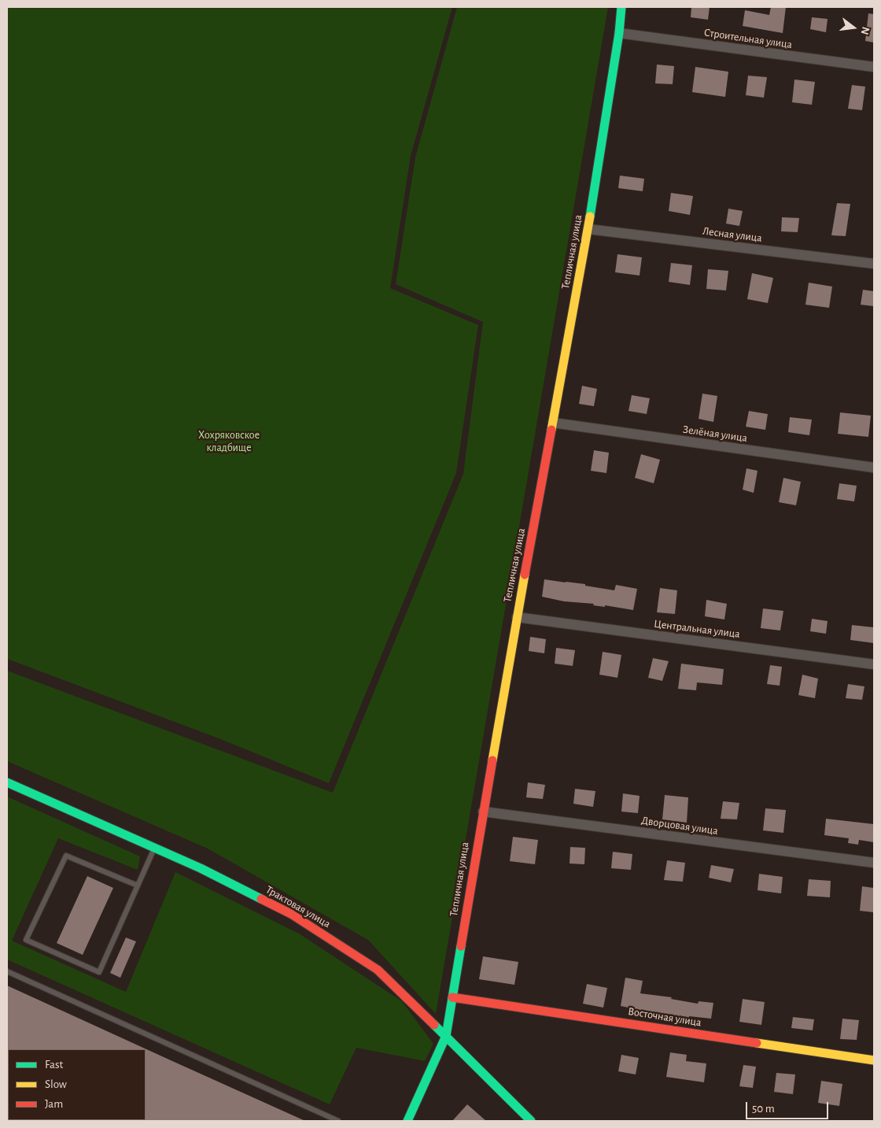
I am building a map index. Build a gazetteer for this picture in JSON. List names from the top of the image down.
{
  "streets": {
    "street": [
      "Строительная улица",
      "Лесная улица",
      "Тепличная улица",
      "Зелёная улица",
      "Центральная улица",
      "Дворцовая улица",
      "Трактовая улица",
      "Восточная улица"
    ]
  },
  "crossings": [
    ["Строительная улица", "Тепличная улица"],
    ["Лесная улица", "Тепличная улица"],
    ["Тепличная улица", "Зелёная улица"],
    ["Тепличная улица", "Центральная улица"],
    ["Тепличная улица", "Дворцовая улица"],
    ["Тепличная улица", "Трактовая улица"],
    ["Тепличная улица", "Восточная улица"]
  ],
  "parks": ["Хохряковское кладбище"],
  "legend": ["Fast", "Slow", "Jam"],
  "scale_bar": "50 m",
  "north": "right"
}
